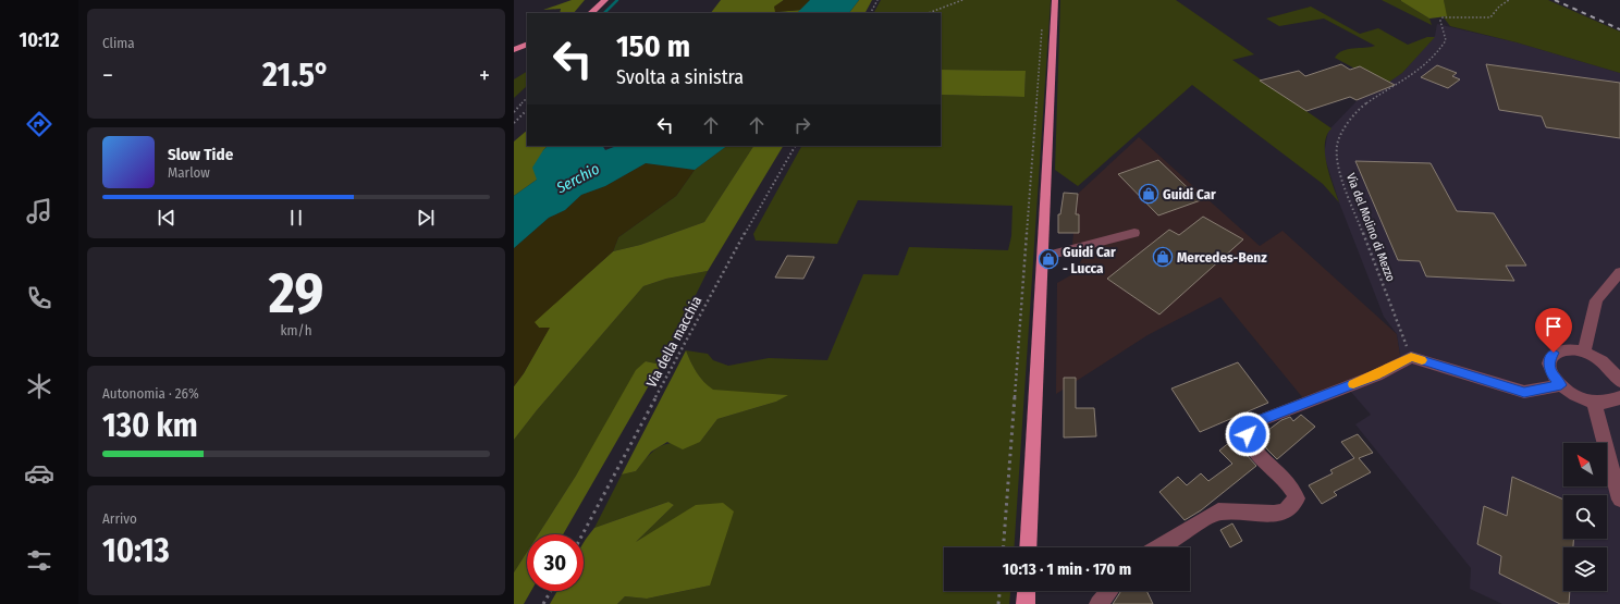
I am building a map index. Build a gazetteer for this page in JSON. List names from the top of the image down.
{
  "streets": {
    "path": ["Via del Molino di Mezzo", "Via della macchia"]
  },
  "water": ["Serchio"],
  "places": {
    "shop": ["Guidi Car", "Mercedes-Benz", "Guidi Car - Lucca"]
  },
  "north": "top left",
  "page": {
    "tabs": "10:12",
    "tile": [
      "Clima",
      ["29", "km/h"],
      ["Autonomia · 26%", "130 km"],
      ["Arrivo", "10:13"]
    ],
    "turn": ["150 m", "Svolta a sinistra"],
    "heat": ["−", "21.5°", "+"],
    "song": ["Slow Tide", "Marlow"],
    "limit": "30",
    "trip": "10:13 · 1 min · 170 m"
  }
}
